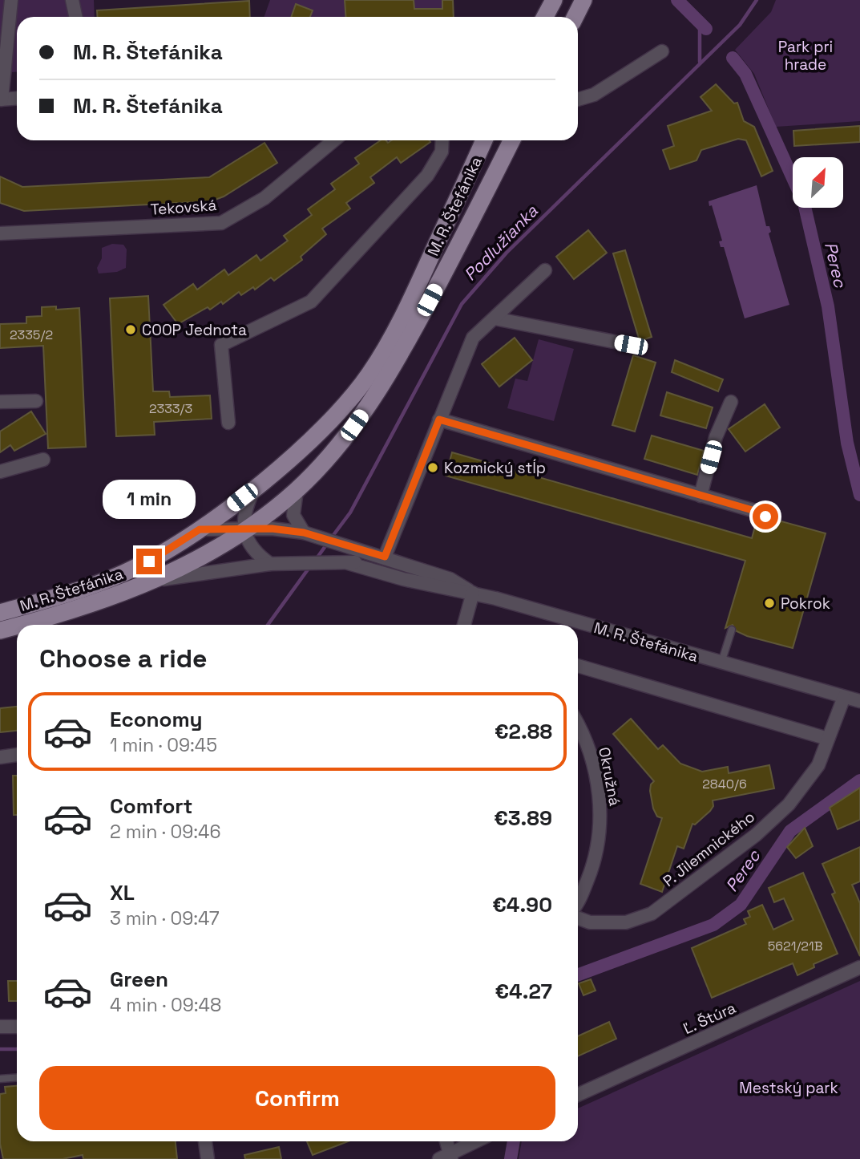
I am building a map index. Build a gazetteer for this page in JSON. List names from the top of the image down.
{
  "streets": {
    "main road": ["M. R. Štefánika"],
    "street": [
      "Tekovská",
      "Okružná",
      "P. Jilemnického",
      "Ľ. Štúra"
    ]
  },
  "crossings": [
    ["M. R. Štefánika", "P. Jilemnického"]
  ],
  "water": ["Podlužianka", "Perec"],
  "parks": ["Park pri hrade", "Mestský park"],
  "places": ["COOP Jednota", "Kozmický stĺp", "Pokrok"],
  "house_numbers": [
    "2335/2",
    "2333/3",
    "2840/6",
    "5621/21B"
  ],
  "north": "top right",
  "page": {
    "banner": ["M. R. Štefánika", "M. R. Štefánika"],
    "bubble": "1 min",
    "heading": "Choose a ride",
    "list": [
      {
        "name": "Economy",
        "note": "1 min · 09:45",
        "value": "€2.88"
      },
      {
        "name": "Comfort",
        "note": "2 min · 09:46",
        "value": "€3.89"
      },
      {
        "name": "XL",
        "note": "3 min · 09:47",
        "value": "€4.90"
      },
      {
        "name": "Green",
        "note": "4 min · 09:48",
        "value": "€4.27"
      }
    ],
    "buttons": "Confirm"
  }
}
